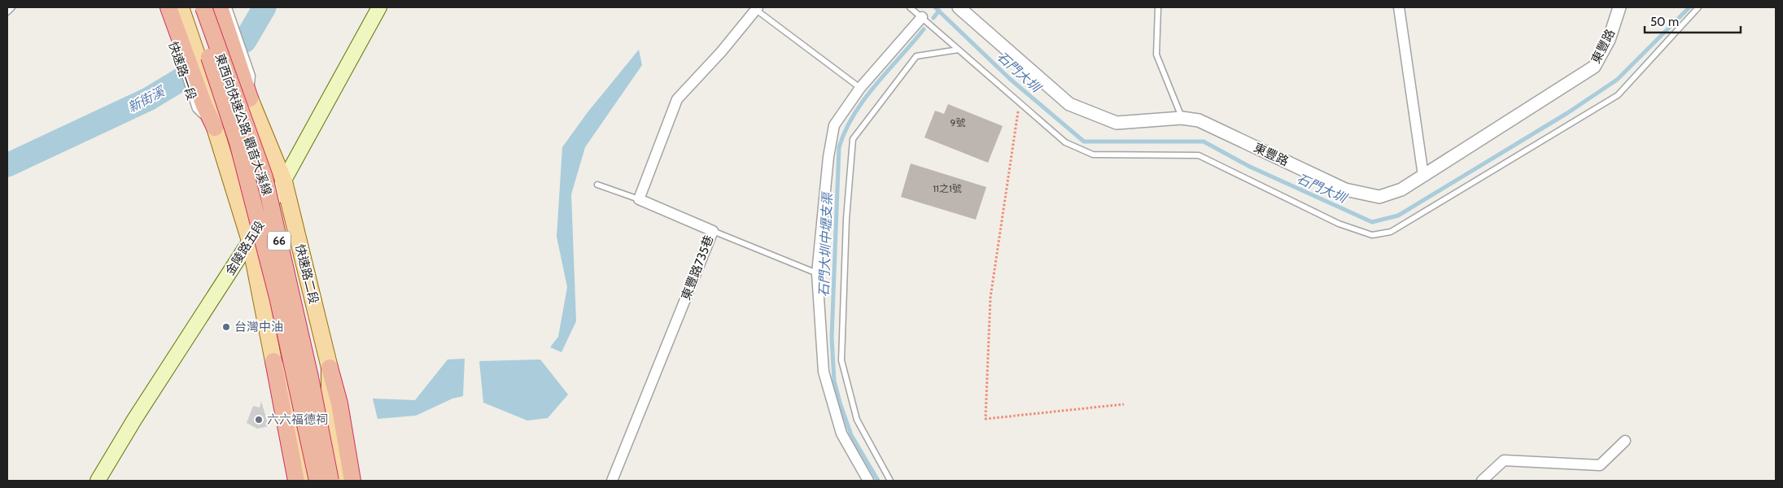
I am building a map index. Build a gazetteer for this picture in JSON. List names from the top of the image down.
{
  "streets": {
    "highway": ["東西向快速公路 觀音大溪線", "66"],
    "main road": ["快速路一段", "金陵路五段", "快速路二段"],
    "street": ["東豐路", "東豐路735巷"]
  },
  "crossings": [
    ["66", "金陵路五段"],
    ["66", "快速路二段"],
    ["金陵路五段", "快速路二段"]
  ],
  "water": ["石門大圳", "新街溪", "石門大圳中壢支渠"],
  "places": ["台灣中油", "六六福德祠"],
  "house_numbers": ["9號", "11之1號"],
  "scale_bar": "50 m"
}
